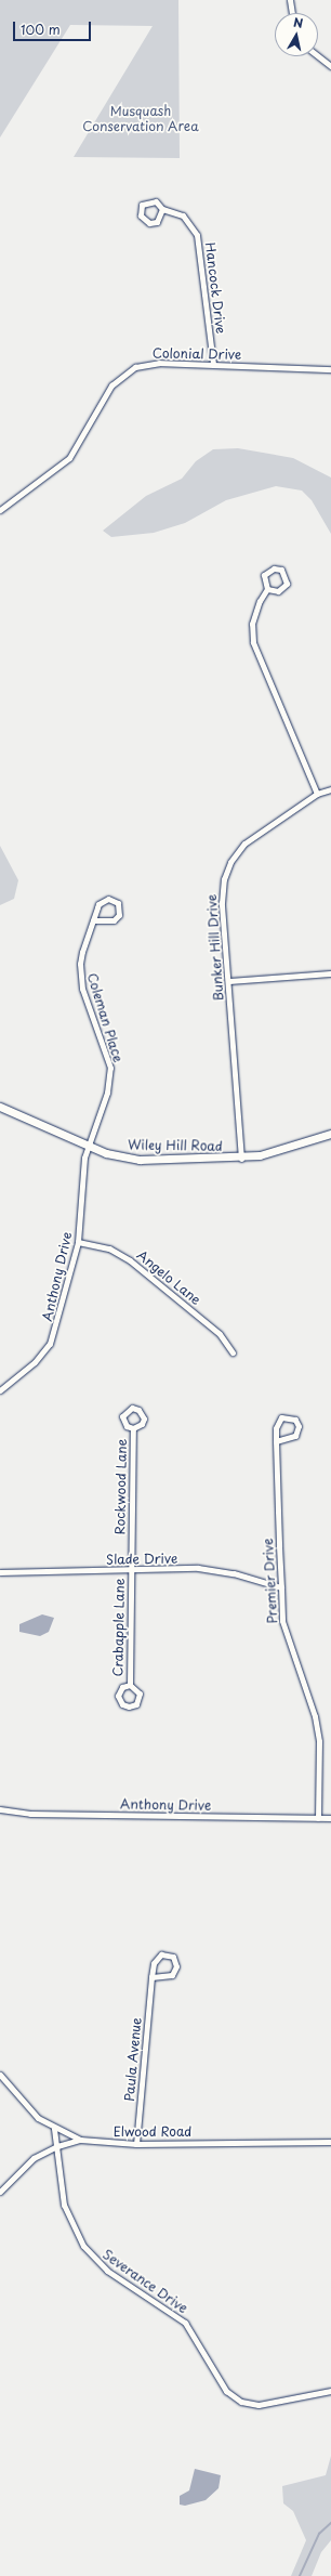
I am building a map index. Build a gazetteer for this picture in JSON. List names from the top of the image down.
{
  "streets": {
    "street": [
      "Hancock Drive",
      "Colonial Drive",
      "Bunker Hill Drive",
      "Coleman Place",
      "Wiley Hill Road",
      "Anthony Drive",
      "Angelo Lane",
      "Rockwood Lane",
      "Slade Drive",
      "Premier Drive",
      "Crabapple Lane",
      "Paula Avenue",
      "Elwood Road",
      "Severance Drive"
    ]
  },
  "crossings": [
    ["Hancock Drive", "Colonial Drive"],
    ["Bunker Hill Drive", "Wiley Hill Road"],
    ["Coleman Place", "Wiley Hill Road"],
    ["Coleman Place", "Anthony Drive"],
    ["Wiley Hill Road", "Anthony Drive"],
    ["Anthony Drive", "Angelo Lane"],
    ["Anthony Drive", "Premier Drive"],
    ["Rockwood Lane", "Slade Drive"],
    ["Rockwood Lane", "Crabapple Lane"],
    ["Slade Drive", "Premier Drive"],
    ["Slade Drive", "Crabapple Lane"],
    ["Paula Avenue", "Elwood Road"],
    ["Elwood Road", "Severance Drive"]
  ],
  "parks": ["Musquash Conservation Area"],
  "scale_bar": "100 m",
  "north": "top"
}
